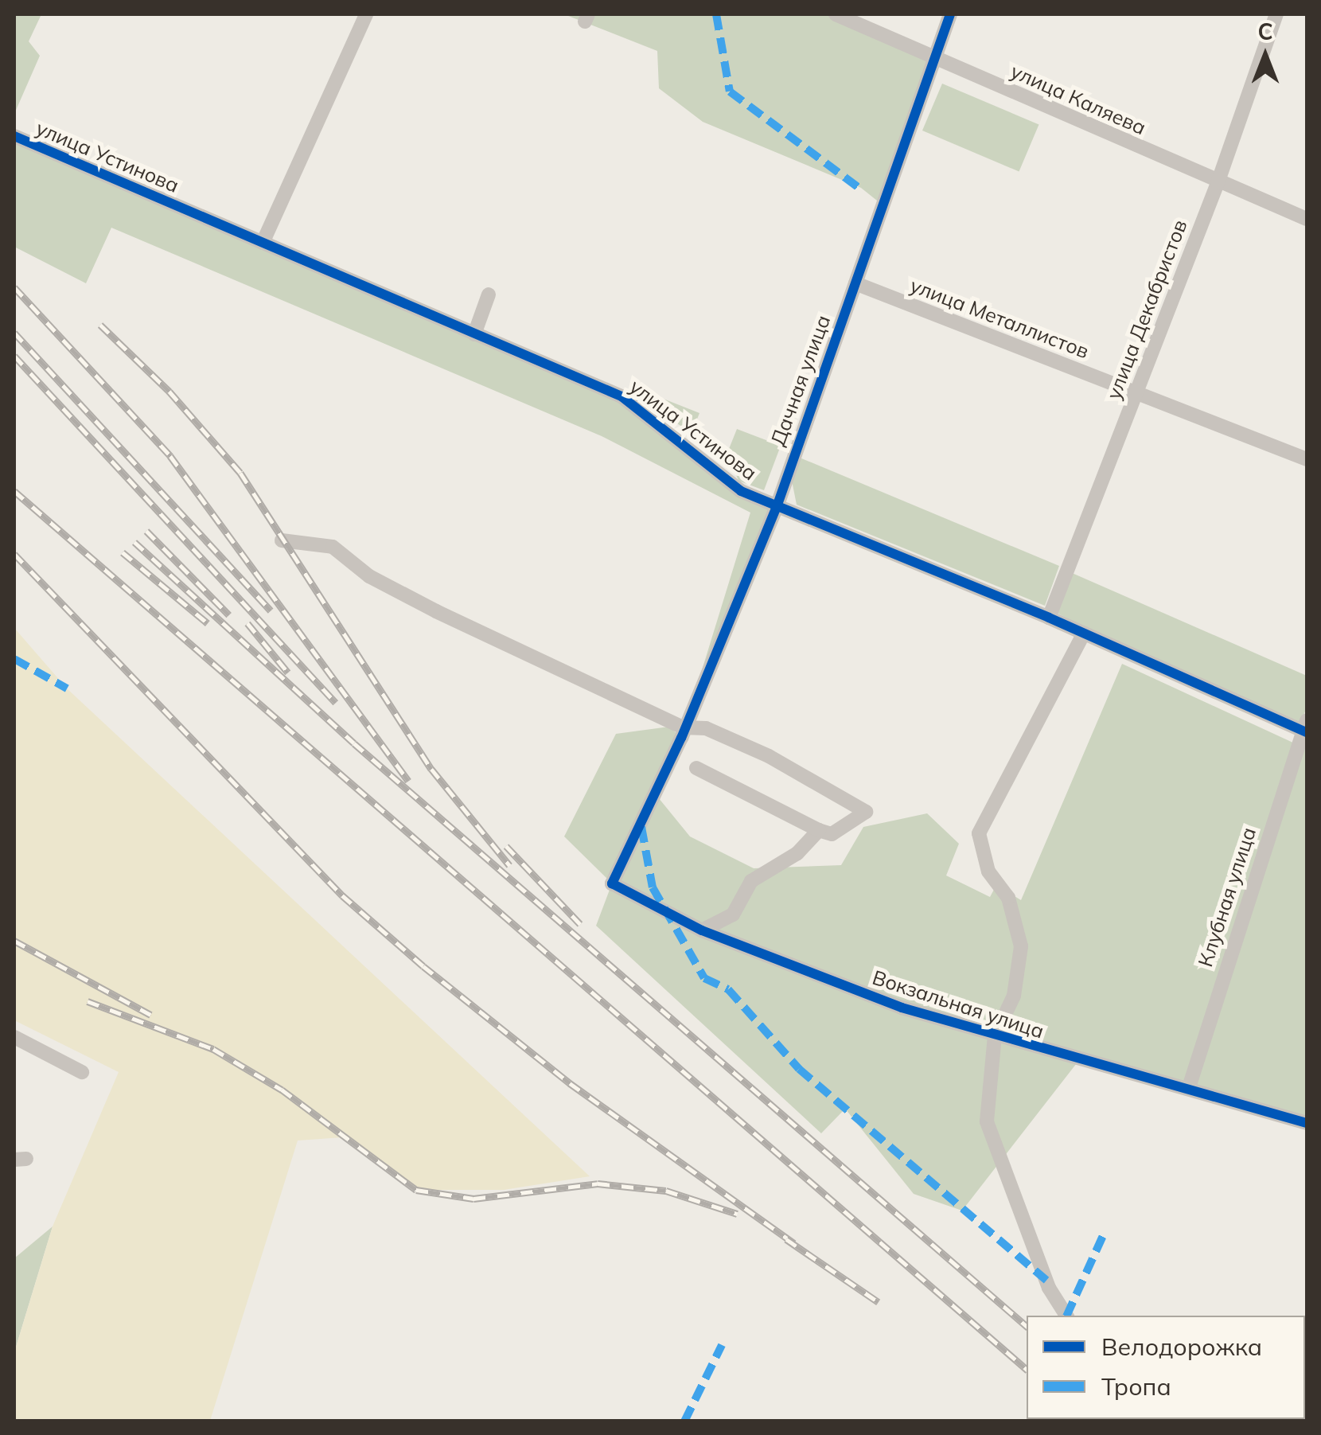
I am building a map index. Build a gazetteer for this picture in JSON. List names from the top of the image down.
{
  "streets": {
    "street": [
      "улица Каляева",
      "улица Устинова",
      "улица Декабристов",
      "улица Металлистов",
      "Дачная улица",
      "Клубная улица",
      "Вокзальная улица"
    ]
  },
  "crossings": [
    ["улица Каляева", "улица Декабристов"],
    ["улица Каляева", "Дачная улица"],
    ["улица Устинова", "улица Декабристов"],
    ["улица Устинова", "Дачная улица"],
    ["улица Устинова", "Клубная улица"],
    ["улица Декабристов", "улица Металлистов"],
    ["улица Металлистов", "Дачная улица"],
    ["Дачная улица", "Вокзальная улица"],
    ["Клубная улица", "Вокзальная улица"]
  ],
  "legend": ["Велодорожка", "Тропа"],
  "north": "top"
}
